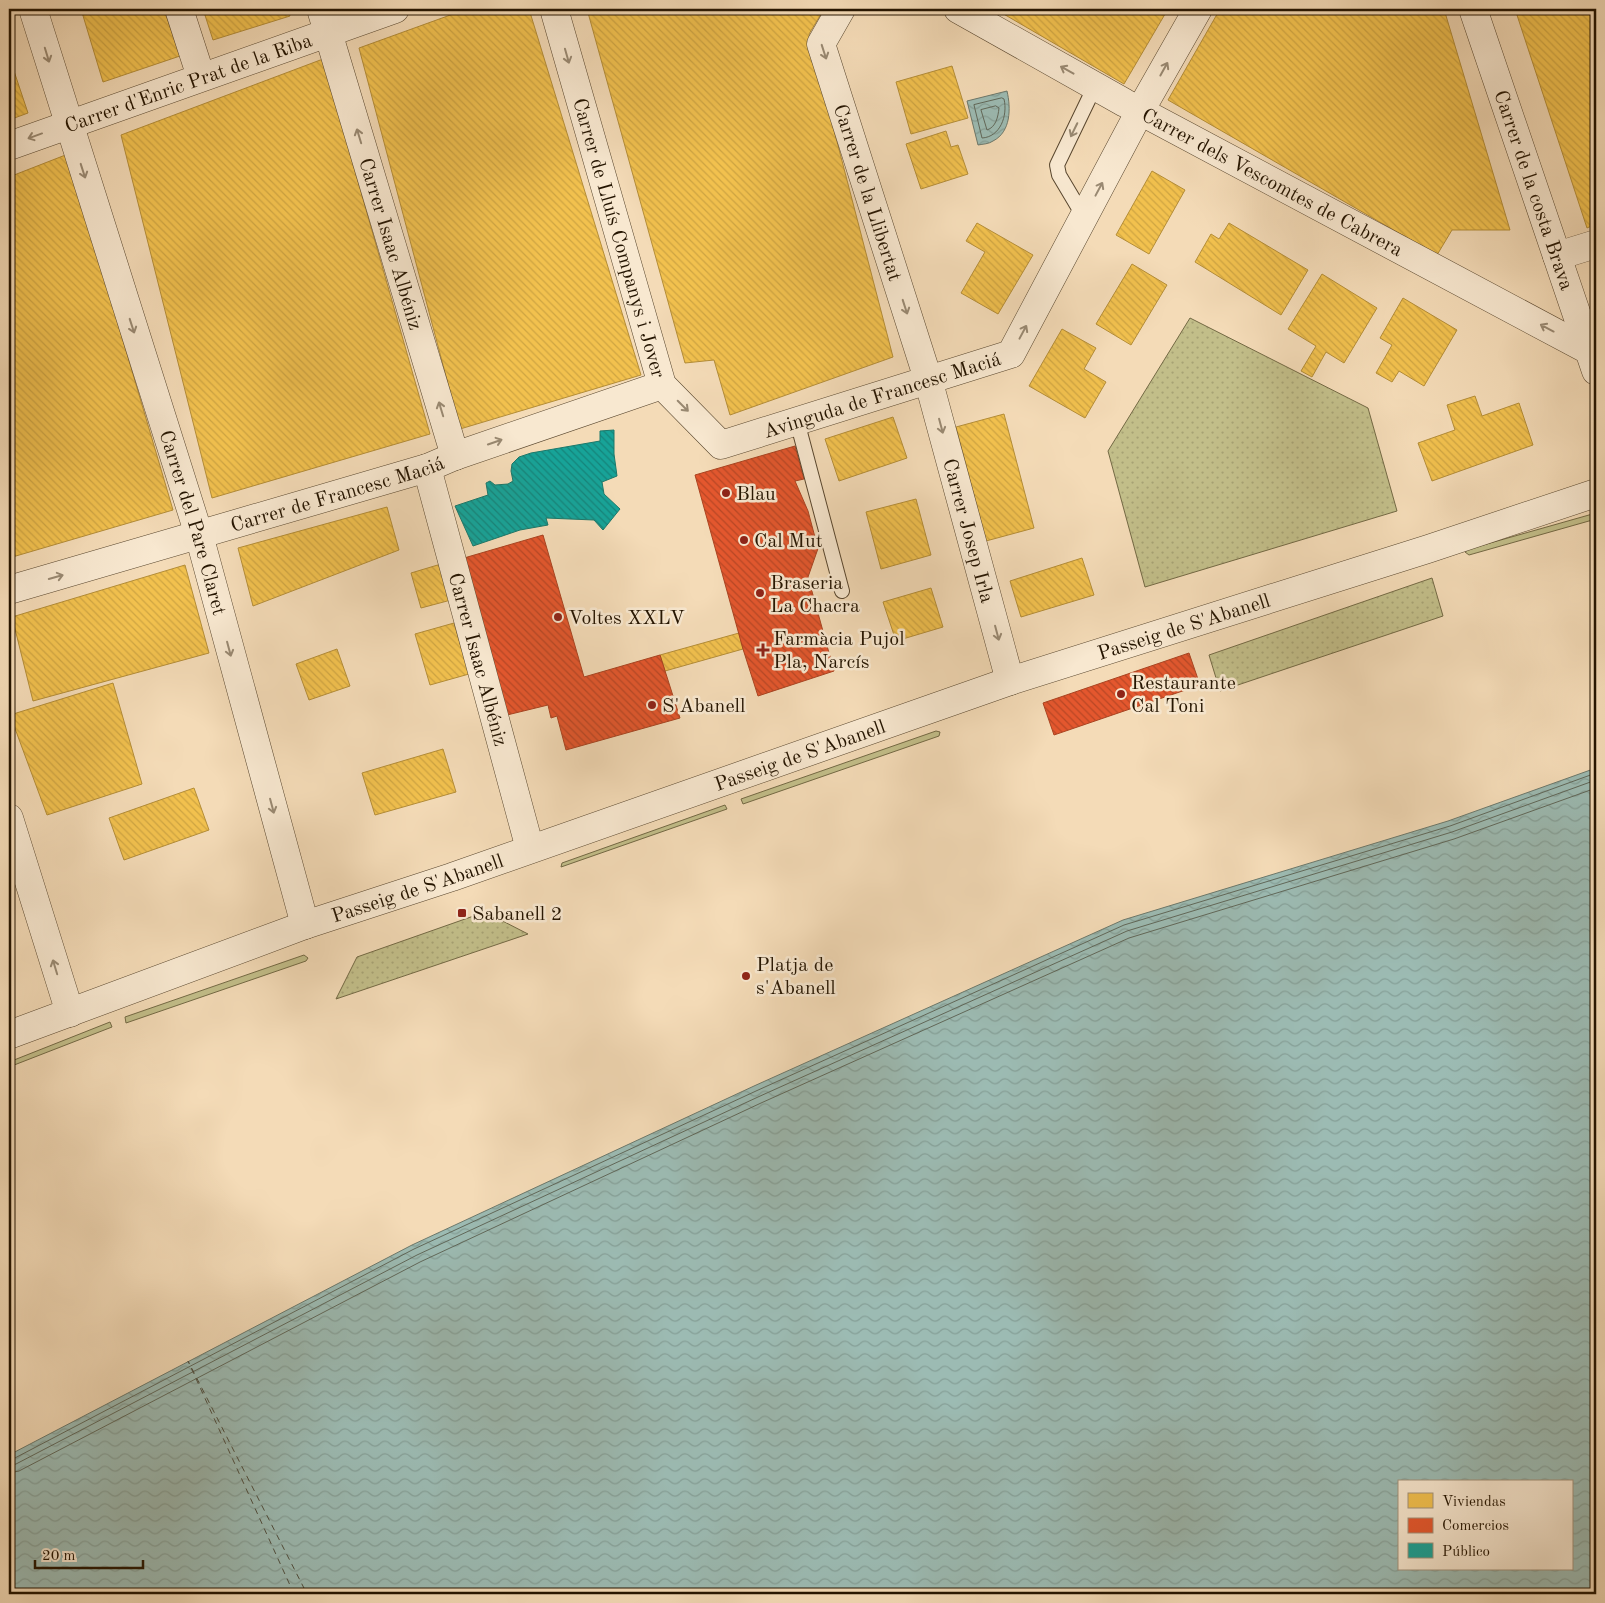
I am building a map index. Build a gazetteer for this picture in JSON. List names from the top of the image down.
{
  "streets": {
    "street": [
      "Carrer d'Enric Prat de la Riba",
      "Carrer dels Vescomtes de Cabrera",
      "Carrer de la costa Brava",
      "Carrer de la Llibertat",
      "Carrer de Lluís Companys i Jover",
      "Carrer Isaac Albéniz",
      "Avinguda de Francesc Maciá",
      "Carrer de Francesc Maciá",
      "Carrer del Pare Claret",
      "Carrer Josep Irla",
      "Passeig de S'Abanell"
    ]
  },
  "crossings": [
    ["Carrer d'Enric Prat de la Riba", "Carrer Isaac Albéniz"],
    ["Carrer d'Enric Prat de la Riba", "Carrer del Pare Claret"],
    ["Carrer dels Vescomtes de Cabrera", "Carrer de la costa Brava"],
    ["Carrer dels Vescomtes de Cabrera", "Avinguda de Francesc Maciá"],
    ["Carrer de la Llibertat", "Avinguda de Francesc Maciá"],
    ["Carrer de la Llibertat", "Carrer Josep Irla"],
    ["Carrer de Lluís Companys i Jover", "Avinguda de Francesc Maciá"],
    ["Carrer de Lluís Companys i Jover", "Carrer de Francesc Maciá"],
    ["Carrer Isaac Albéniz", "Carrer de Francesc Maciá"],
    ["Carrer Isaac Albéniz", "Passeig de S'Abanell"],
    ["Avinguda de Francesc Maciá", "Carrer Josep Irla"],
    ["Carrer de Francesc Maciá", "Carrer del Pare Claret"],
    ["Carrer del Pare Claret", "Passeig de S'Abanell"],
    ["Carrer Josep Irla", "Passeig de S'Abanell"]
  ],
  "one_way": [
    "Carrer dels Vescomtes de Cabrera",
    "Carrer de la Llibertat",
    "Carrer de Lluís Companys i Jover",
    "Carrer Isaac Albéniz",
    "Avinguda de Francesc Maciá",
    "Carrer de Francesc Maciá",
    "Carrer del Pare Claret",
    "Carrer Josep Irla"
  ],
  "places": {
    "other": [
      "Blau",
      "Cal Mut",
      "Braseria La Chacra",
      "Voltes XXLV",
      "Restaurante Cal Toni",
      "S'Abanell",
      "Platja de s'Abanell"
    ],
    "health": ["Farmàcia Pujol Pla, Narcís"],
    "transit": ["Sabanell 2"]
  },
  "legend": ["Viviendas", "Comercios", "Público"],
  "scale_bar": "20 m"
}
